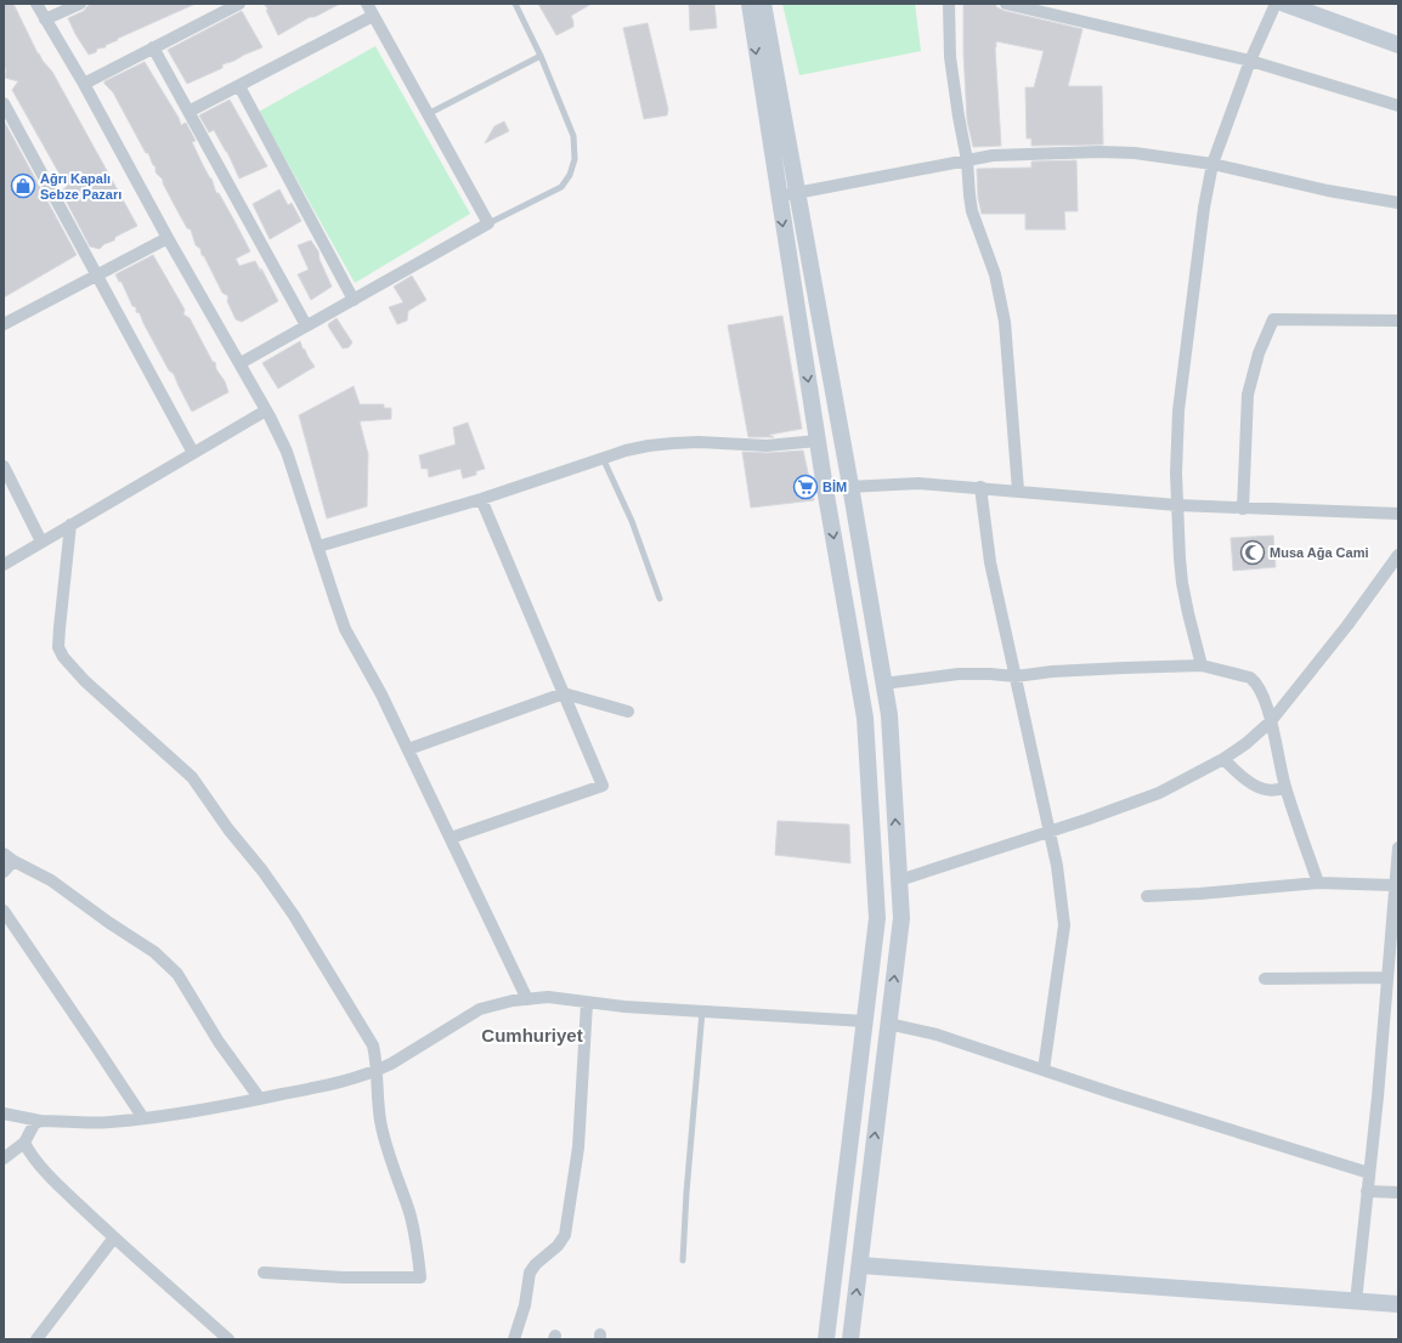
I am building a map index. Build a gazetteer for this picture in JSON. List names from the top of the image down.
{
  "districts": ["Cumhuriyet"],
  "places": {
    "shop": ["Ağrı Kapalı Sebze Pazarı"],
    "supermarket": ["BİM"],
    "mosque": ["Musa Ağa Cami"]
  }
}
